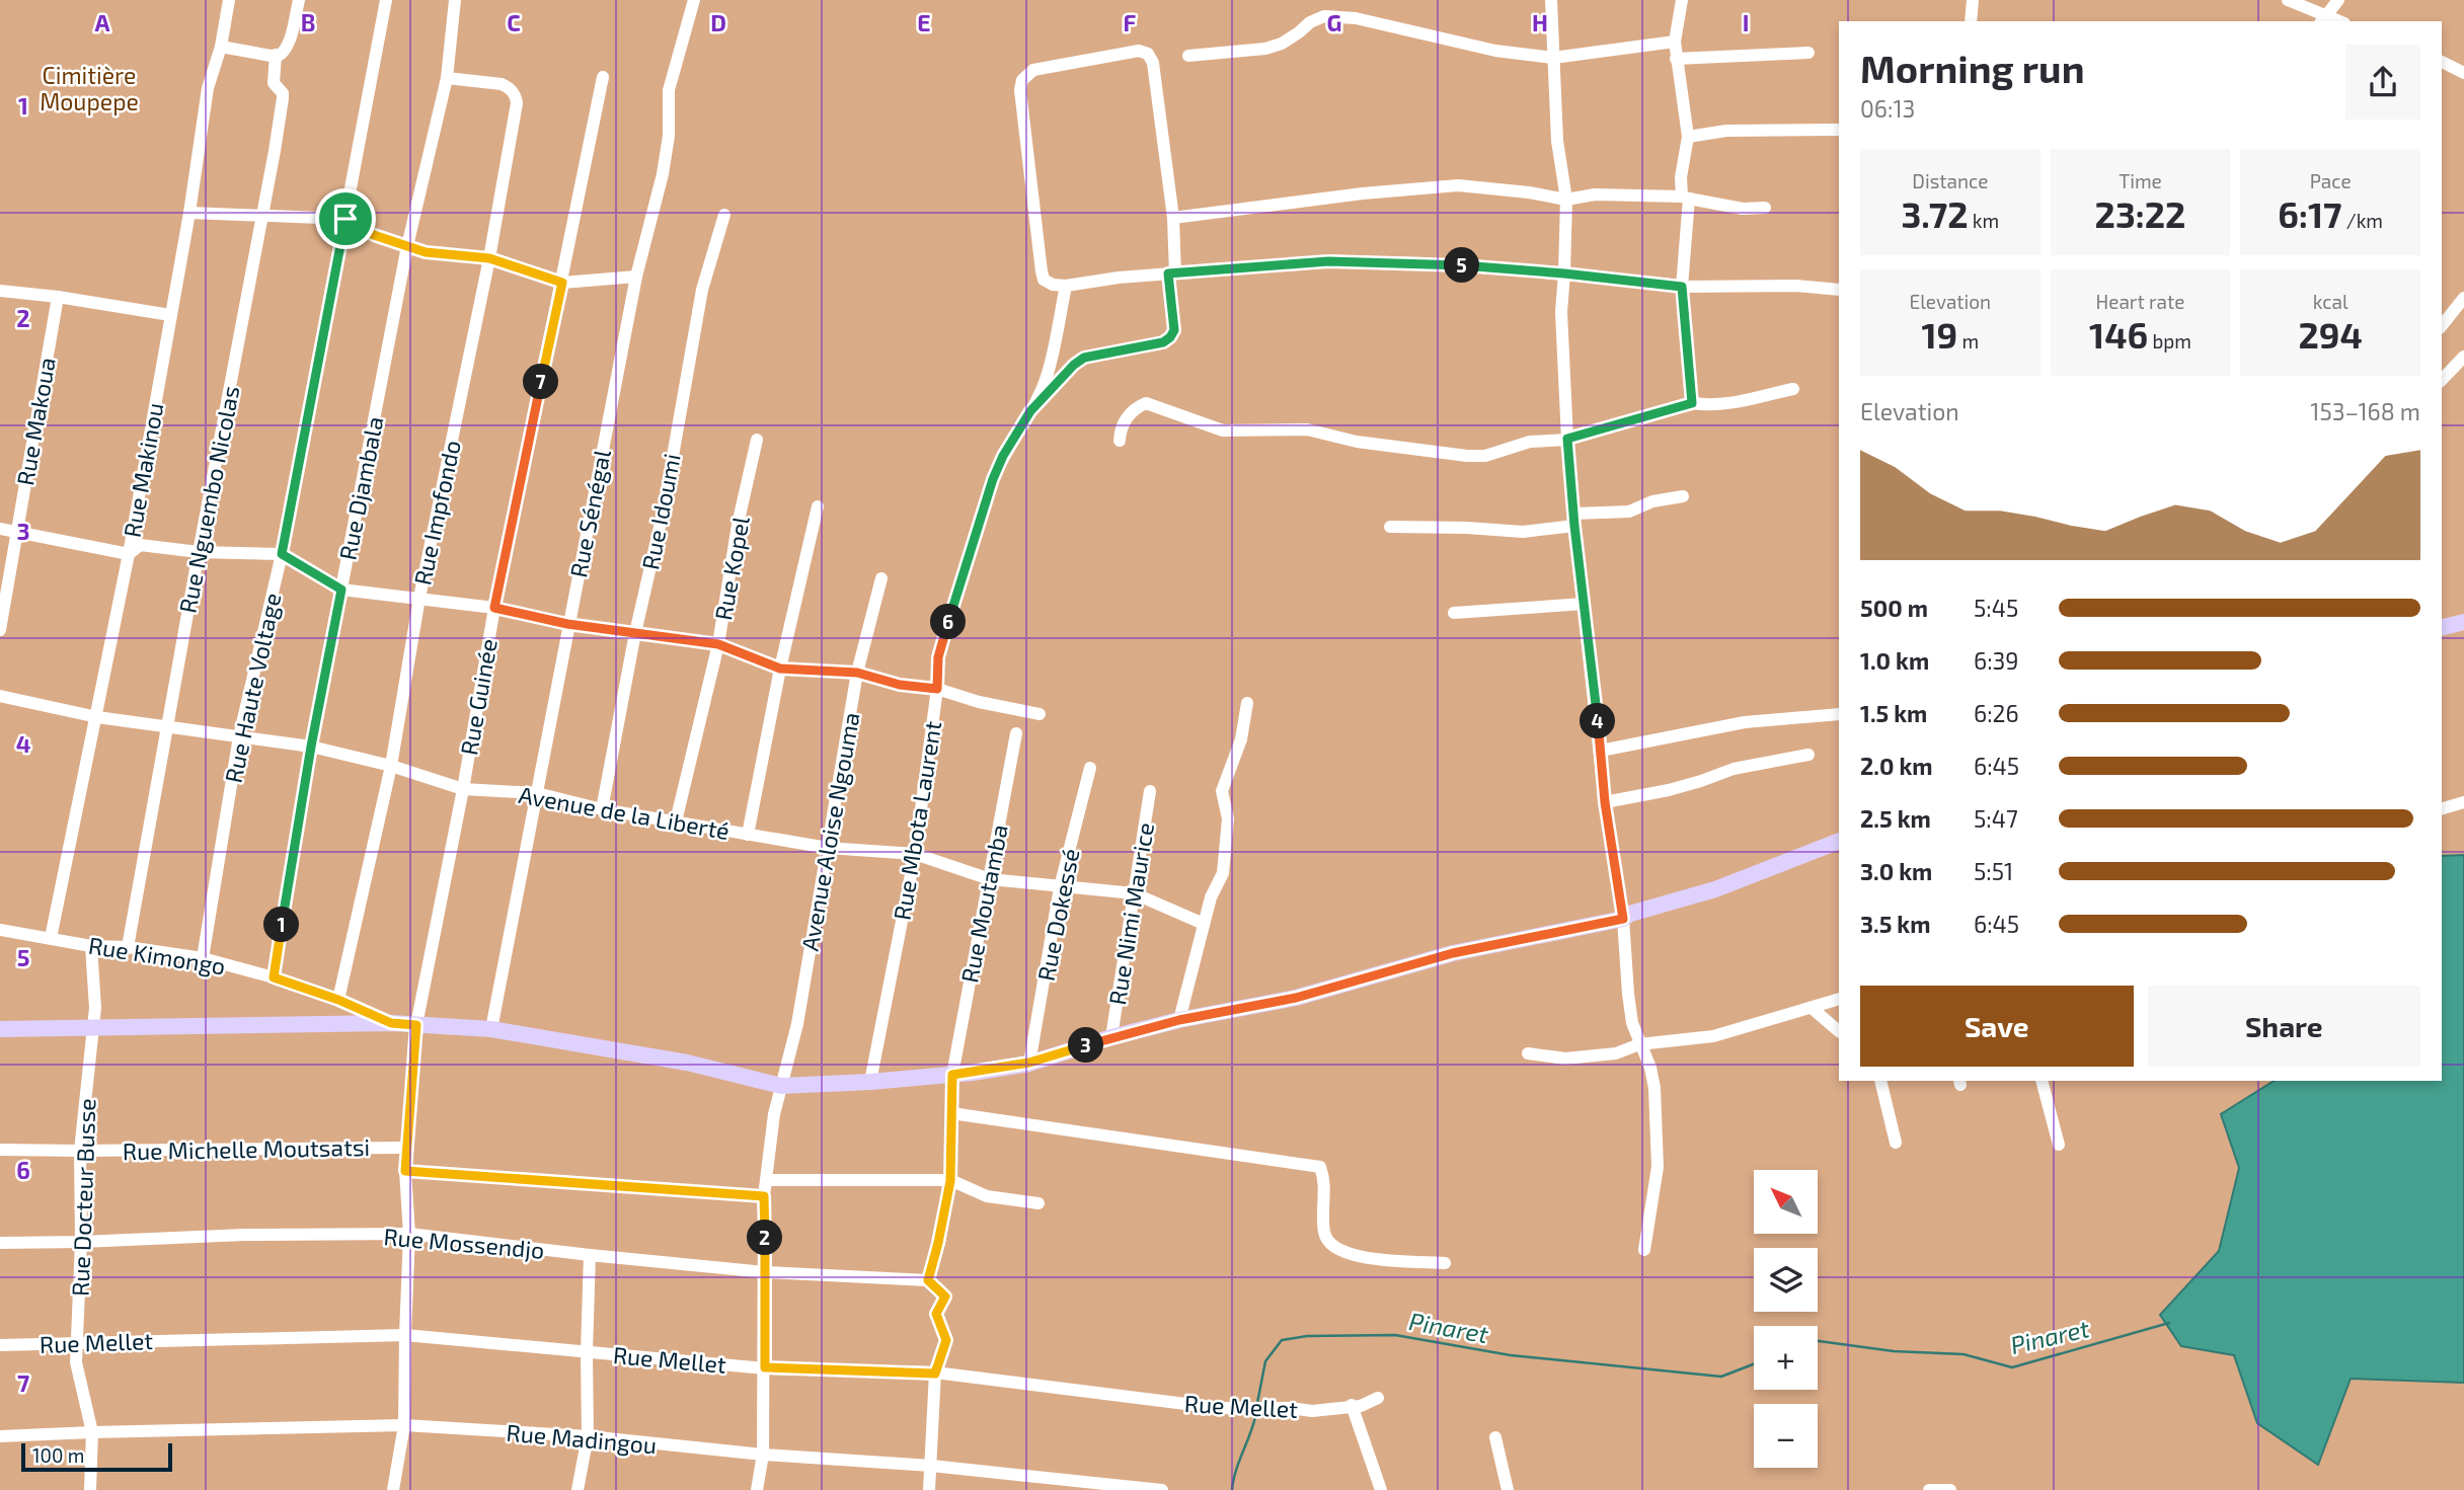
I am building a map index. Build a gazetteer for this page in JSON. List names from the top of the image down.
{
  "streets": {
    "street": [
      "Rue Makoua",
      "Rue Makinou",
      "Rue Djambala",
      "Rue Nguembo Nicolas",
      "Rue Idoumi",
      "Rue Impfondo",
      "Rue Sénégal",
      "Rue Kopel",
      "Rue Haute Voltage",
      "Rue Guinée",
      "Avenue de la Liberté",
      "Rue Mbota Laurent",
      "Avenue Aloise Ngouma",
      "Rue Moutamba",
      "Rue Nimi Maurice",
      "Rue Dokessé",
      "Rue Kimongo",
      "Rue Michelle Moutsatsi",
      "Rue Docteur Busse",
      "Rue Mossendjo",
      "Rue Mellet",
      "Rue Madingou"
    ]
  },
  "crossings": [
    ["Rue Makinou", "Avenue de la Liberté"],
    ["Rue Makinou", "Rue Kimongo"],
    ["Rue Djambala", "Rue Impfondo"],
    ["Rue Djambala", "Avenue de la Liberté"],
    ["Rue Djambala", "Rue Kimongo"],
    ["Rue Nguembo Nicolas", "Avenue de la Liberté"],
    ["Rue Nguembo Nicolas", "Rue Kimongo"],
    ["Rue Idoumi", "Avenue de la Liberté"],
    ["Rue Impfondo", "Avenue de la Liberté"],
    ["Rue Impfondo", "Rue Kimongo"],
    ["Rue Sénégal", "Avenue de la Liberté"],
    ["Rue Kopel", "Avenue de la Liberté"],
    ["Rue Haute Voltage", "Avenue de la Liberté"],
    ["Rue Haute Voltage", "Rue Kimongo"],
    ["Rue Guinée", "Avenue de la Liberté"],
    ["Rue Guinée", "Rue Michelle Moutsatsi"],
    ["Rue Guinée", "Rue Mossendjo"],
    ["Rue Guinée", "Rue Mellet"],
    ["Rue Guinée", "Rue Madingou"],
    ["Avenue de la Liberté", "Rue Mbota Laurent"],
    ["Avenue de la Liberté", "Avenue Aloise Ngouma"],
    ["Avenue de la Liberté", "Rue Moutamba"],
    ["Avenue de la Liberté", "Rue Nimi Maurice"],
    ["Avenue de la Liberté", "Rue Dokessé"],
    ["Avenue Aloise Ngouma", "Rue Mossendjo"],
    ["Avenue Aloise Ngouma", "Rue Mellet"],
    ["Avenue Aloise Ngouma", "Rue Madingou"],
    ["Rue Moutamba", "Rue Mossendjo"],
    ["Rue Kimongo", "Rue Docteur Busse"],
    ["Rue Michelle Moutsatsi", "Rue Docteur Busse"],
    ["Rue Docteur Busse", "Rue Mossendjo"],
    ["Rue Docteur Busse", "Rue Mellet"],
    ["Rue Docteur Busse", "Rue Madingou"]
  ],
  "water": ["Pinaret"],
  "parks": ["Cimitière Moupepe"],
  "scale_bar": "100 m",
  "north": "top left",
  "page": {
    "heading": ["Morning run", "06:13"],
    "stats": [
      ["Distance", "3.72 km"],
      ["Time", "23:22"],
      ["Pace", "6:17 /km"],
      ["Elevation", "19 m"],
      ["Heart rate", "146 bpm"],
      ["kcal", "294"]
    ],
    "pins": [
      "5",
      "7",
      "6",
      "4",
      "1",
      "3",
      "2"
    ],
    "chart": ["Elevation", "153–168 m"],
    "list": [
      {
        "name": "500 m",
        "note": "5:45"
      },
      {
        "name": "1.0 km",
        "note": "6:39"
      },
      {
        "name": "1.5 km",
        "note": "6:26"
      },
      {
        "name": "2.0 km",
        "note": "6:45"
      },
      {
        "name": "2.5 km",
        "note": "5:47"
      },
      {
        "name": "3.0 km",
        "note": "5:51"
      },
      {
        "name": "3.5 km",
        "note": "6:45"
      }
    ],
    "buttons": ["Save", "Share"],
    "map_buttons": ["+", "−"],
    "scale": "100 m"
  },
  "grid": {
    "columns": [
      "A",
      "B",
      "C",
      "D",
      "E",
      "F",
      "G",
      "H",
      "I"
    ],
    "rows": [
      "1",
      "2",
      "3",
      "4",
      "5",
      "6",
      "7"
    ]
  }
}
